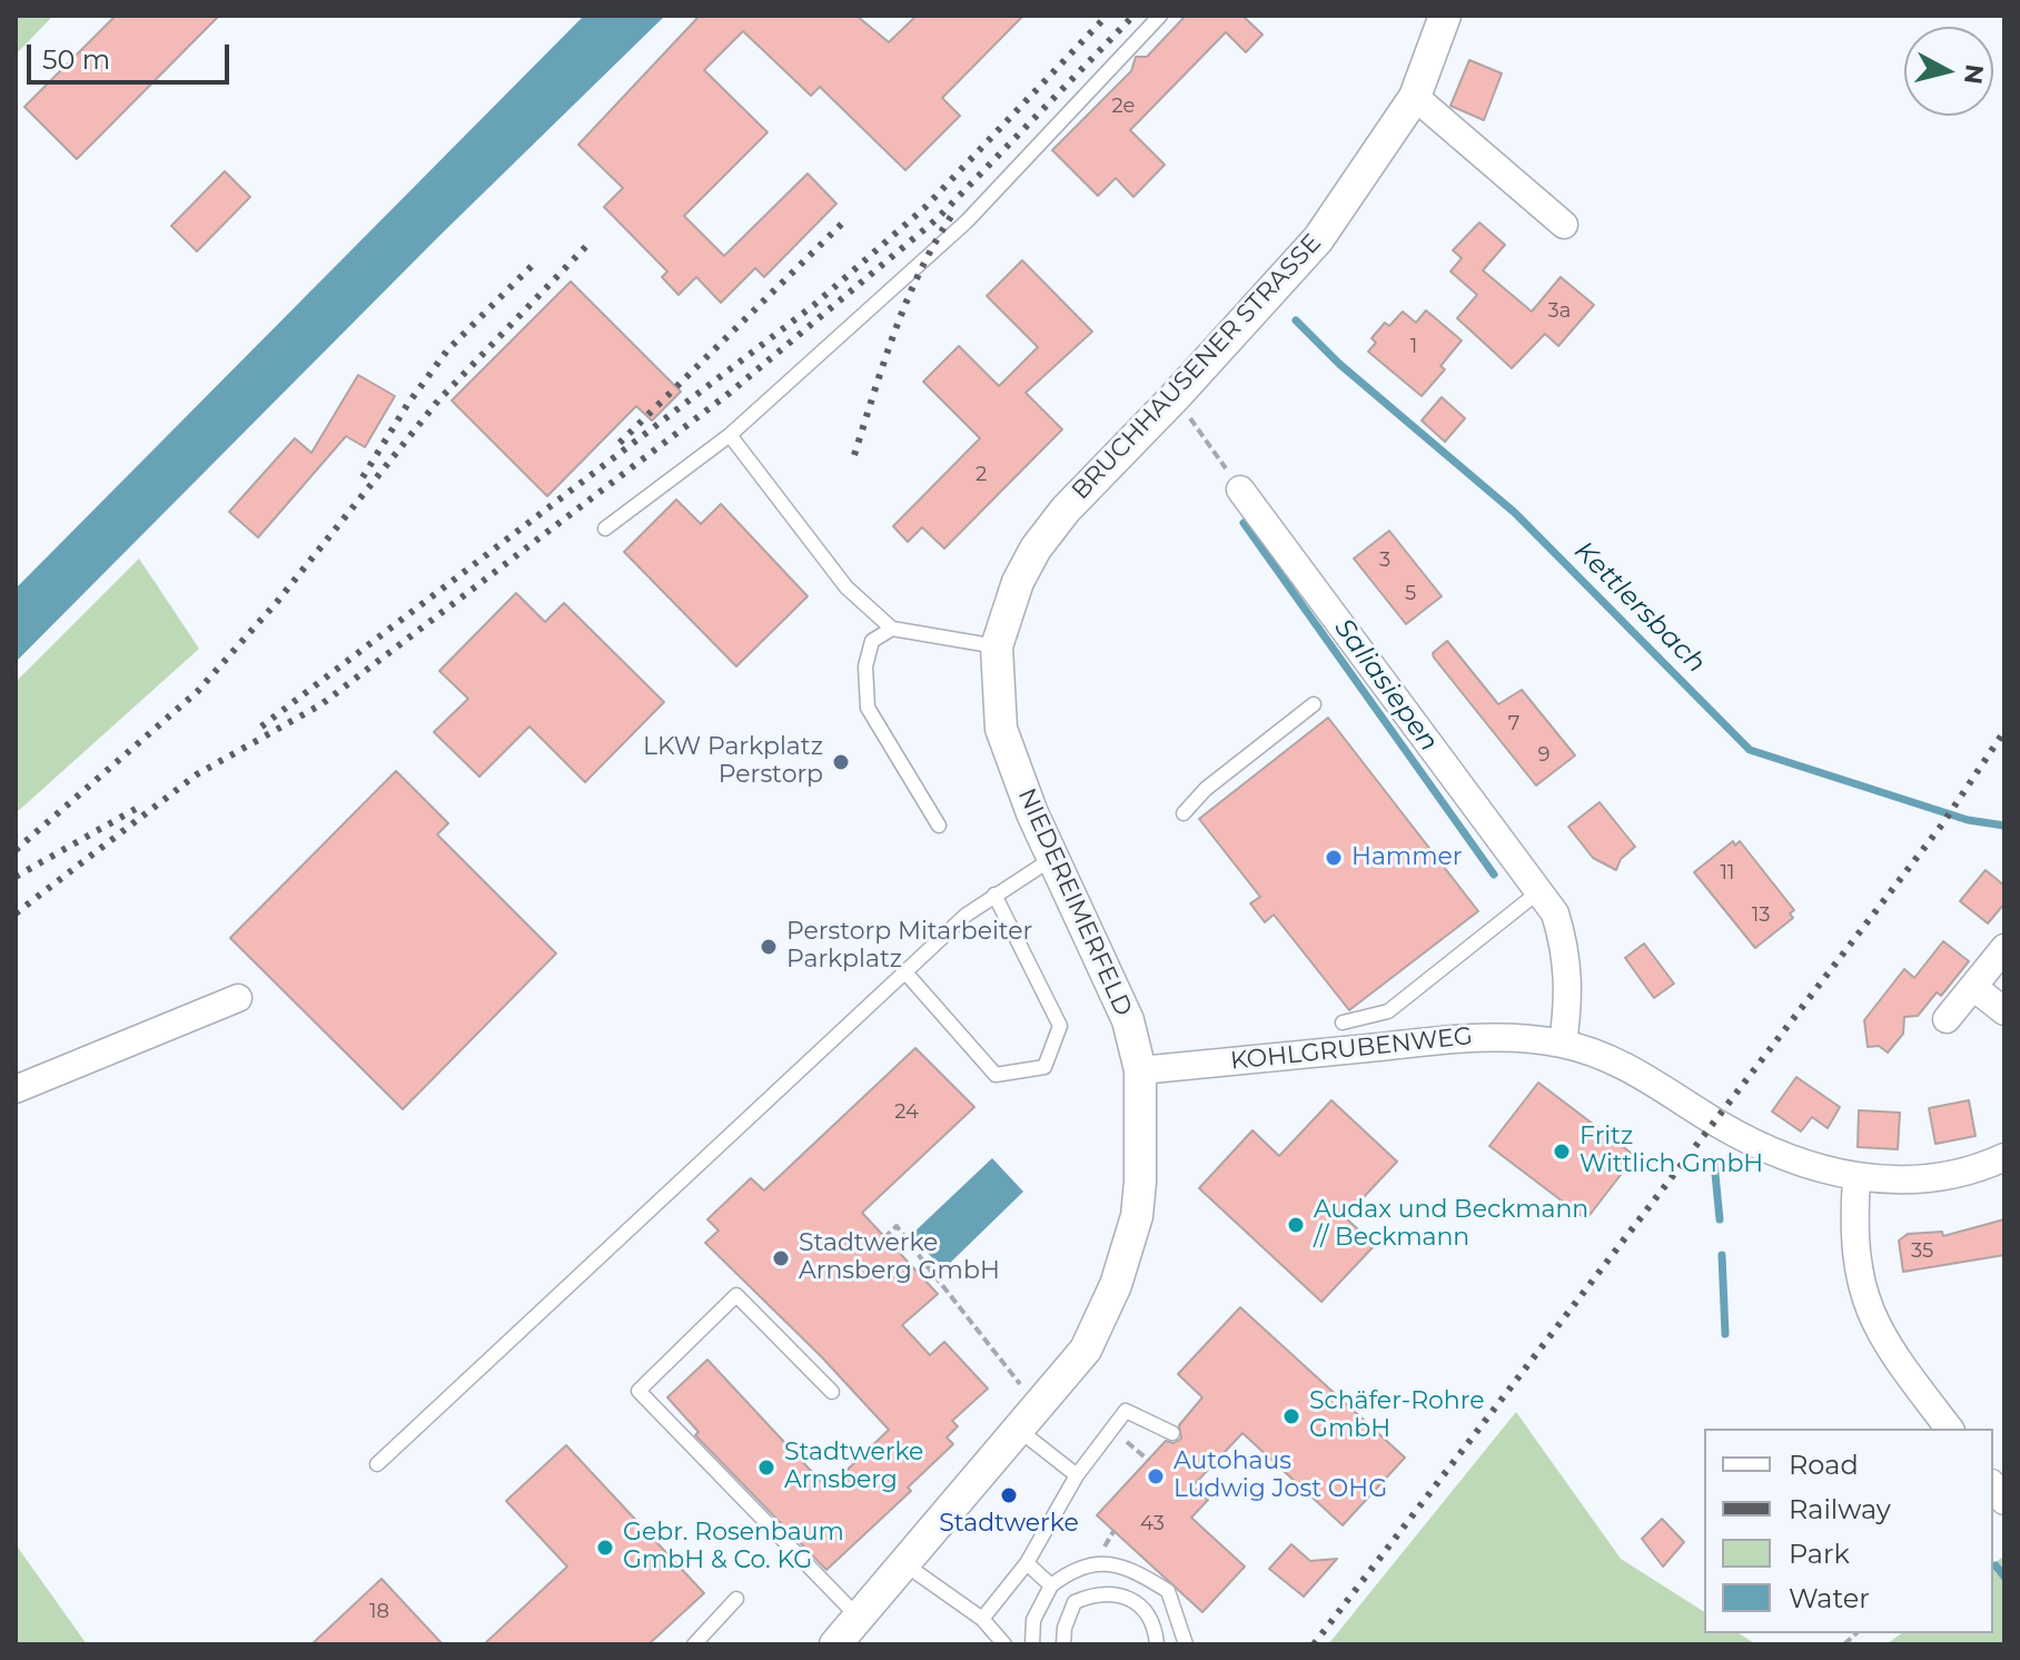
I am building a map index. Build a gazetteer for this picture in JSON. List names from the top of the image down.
{
  "streets": {
    "street": ["BRUCHHAUSENER STRASSE", "NIEDEREIMERFELD", "KOHLGRUBENWEG"]
  },
  "crossings": [
    ["BRUCHHAUSENER STRASSE", "NIEDEREIMERFELD"],
    ["NIEDEREIMERFELD", "KOHLGRUBENWEG"]
  ],
  "water": ["Kettlersbach", "Saliasiepen"],
  "places": [
    "LKW Parkplatz Perstorp",
    "Hammer",
    "Perstorp Mitarbeiter Parkplatz",
    "Fritz Wittlich GmbH",
    "Audax und Beckmann // Beckmann",
    "Stadtwerke Arnsberg GmbH",
    "Schäfer-Rohre GmbH",
    "Stadtwerke Arnsberg",
    "Autohaus Ludwig Jost OHG",
    "Stadtwerke",
    "Gebr. Rosenbaum GmbH & Co. KG"
  ],
  "house_numbers": [
    "2e",
    "3a",
    "1",
    "2",
    "3",
    "5",
    "7",
    "9",
    "11",
    "13",
    "24",
    "35",
    "43",
    "18"
  ],
  "legend": [
    "Road",
    "Railway",
    "Park",
    "Water"
  ],
  "scale_bar": "50 m",
  "north": "right"
}
